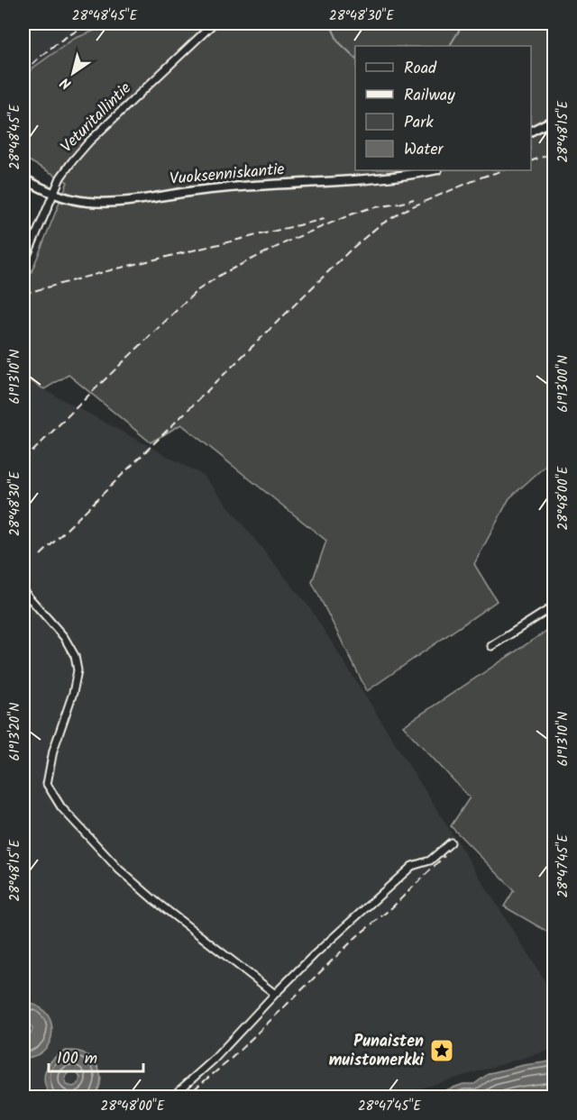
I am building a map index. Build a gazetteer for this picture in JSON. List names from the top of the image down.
{
  "streets": {
    "street": ["Veturitallintie", "Vuoksenniskantie"]
  },
  "crossings": [
    ["Veturitallintie", "Vuoksenniskantie"]
  ],
  "places": {
    "place": ["Punaisten muistomerkki"]
  },
  "legend": [
    "Road",
    "Railway",
    "Park",
    "Water"
  ],
  "scale_bar": "100 m",
  "north": "bottom left",
  "coordinates": [
    "28°48'45\"E",
    "28°48'30\"E",
    "28°48'15\"E",
    "61°13'10\"N",
    "61°13'00\"N",
    "28°48'00\"E",
    "61°13'20\"N",
    "28°47'45\"E"
  ]
}
